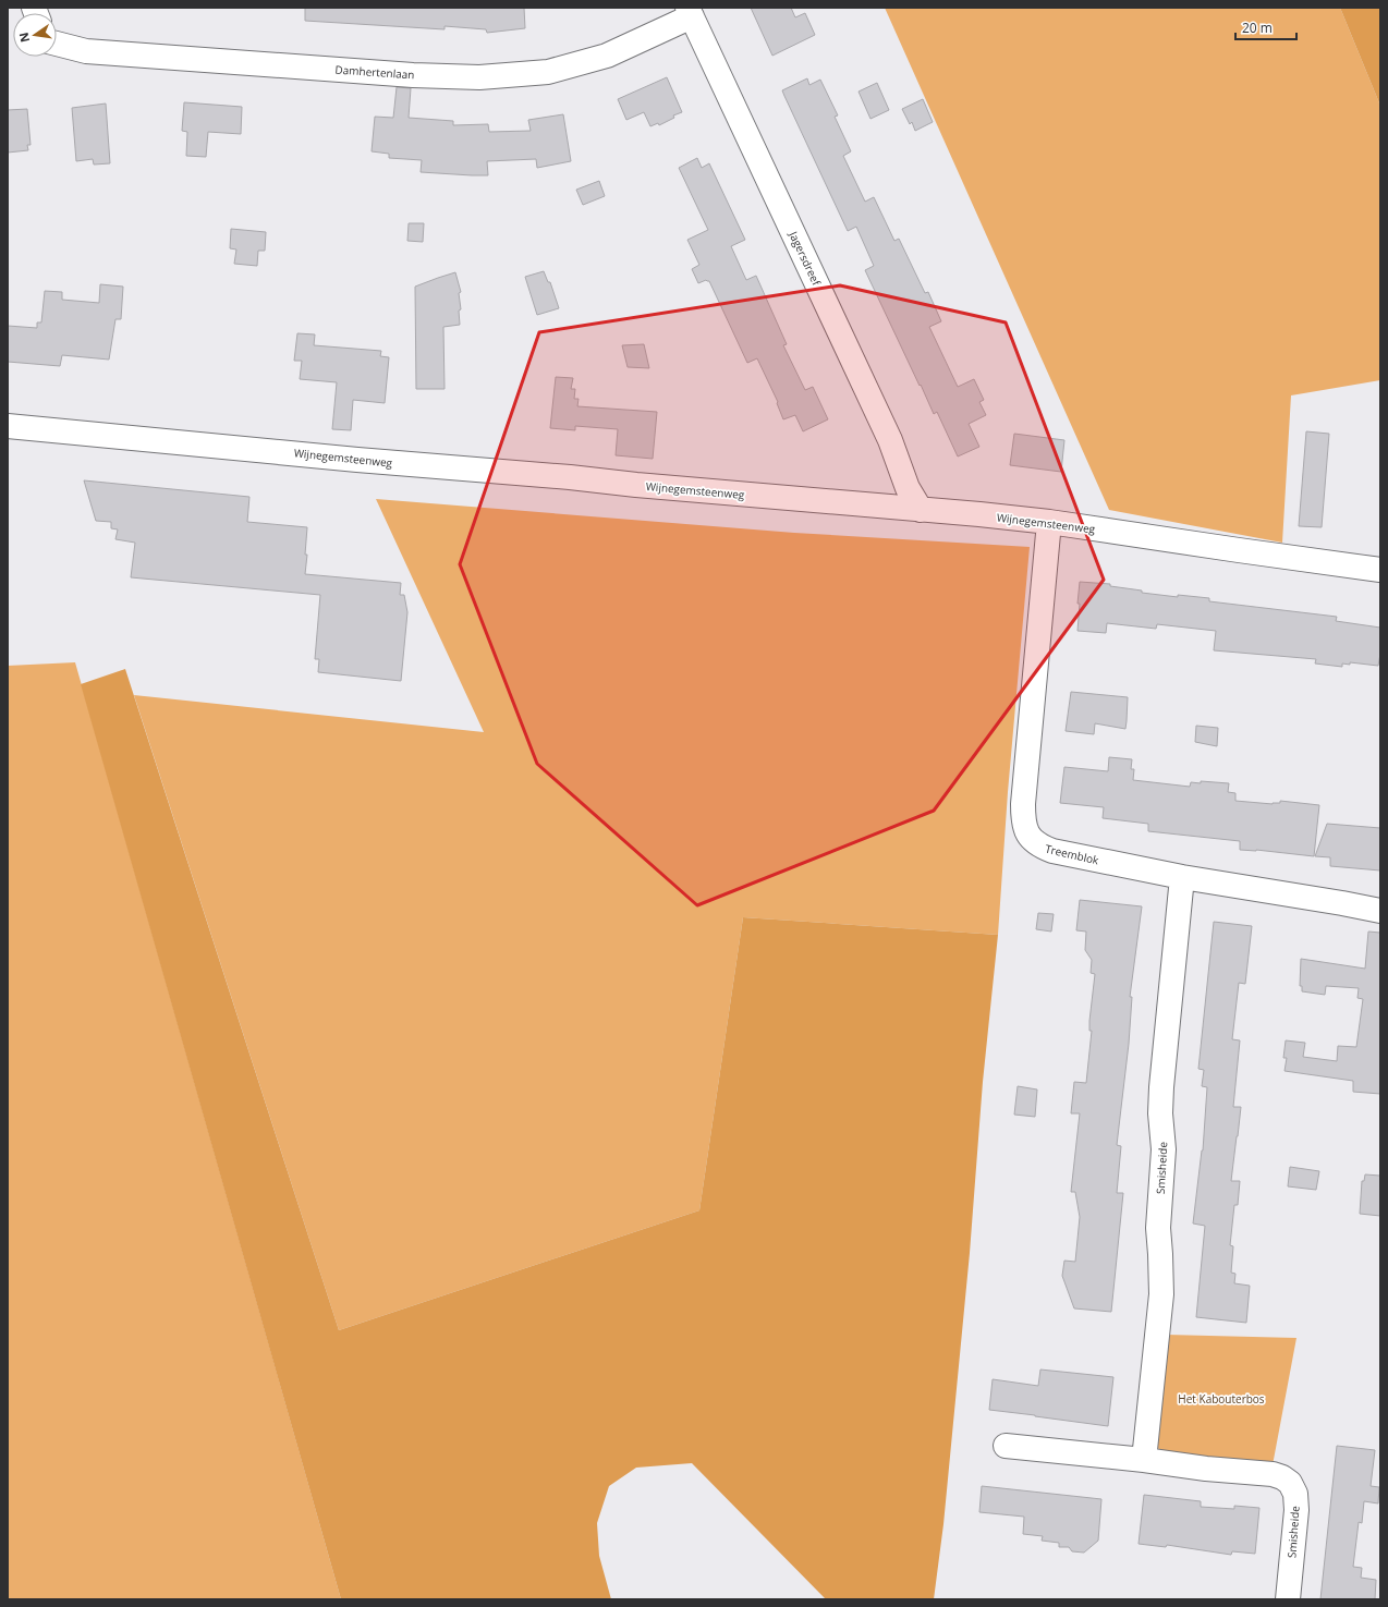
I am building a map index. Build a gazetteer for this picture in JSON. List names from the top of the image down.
{
  "streets": {
    "street": [
      "Damhertenlaan",
      "Jagersdreef",
      "Wijnegemsteenweg",
      "Treemblok",
      "Smisheide"
    ]
  },
  "crossings": [
    ["Damhertenlaan", "Jagersdreef"],
    ["Jagersdreef", "Wijnegemsteenweg"],
    ["Wijnegemsteenweg", "Treemblok"],
    ["Treemblok", "Smisheide"]
  ],
  "parks": ["Het Kabouterbos"],
  "scale_bar": "20 m",
  "north": "left"
}
